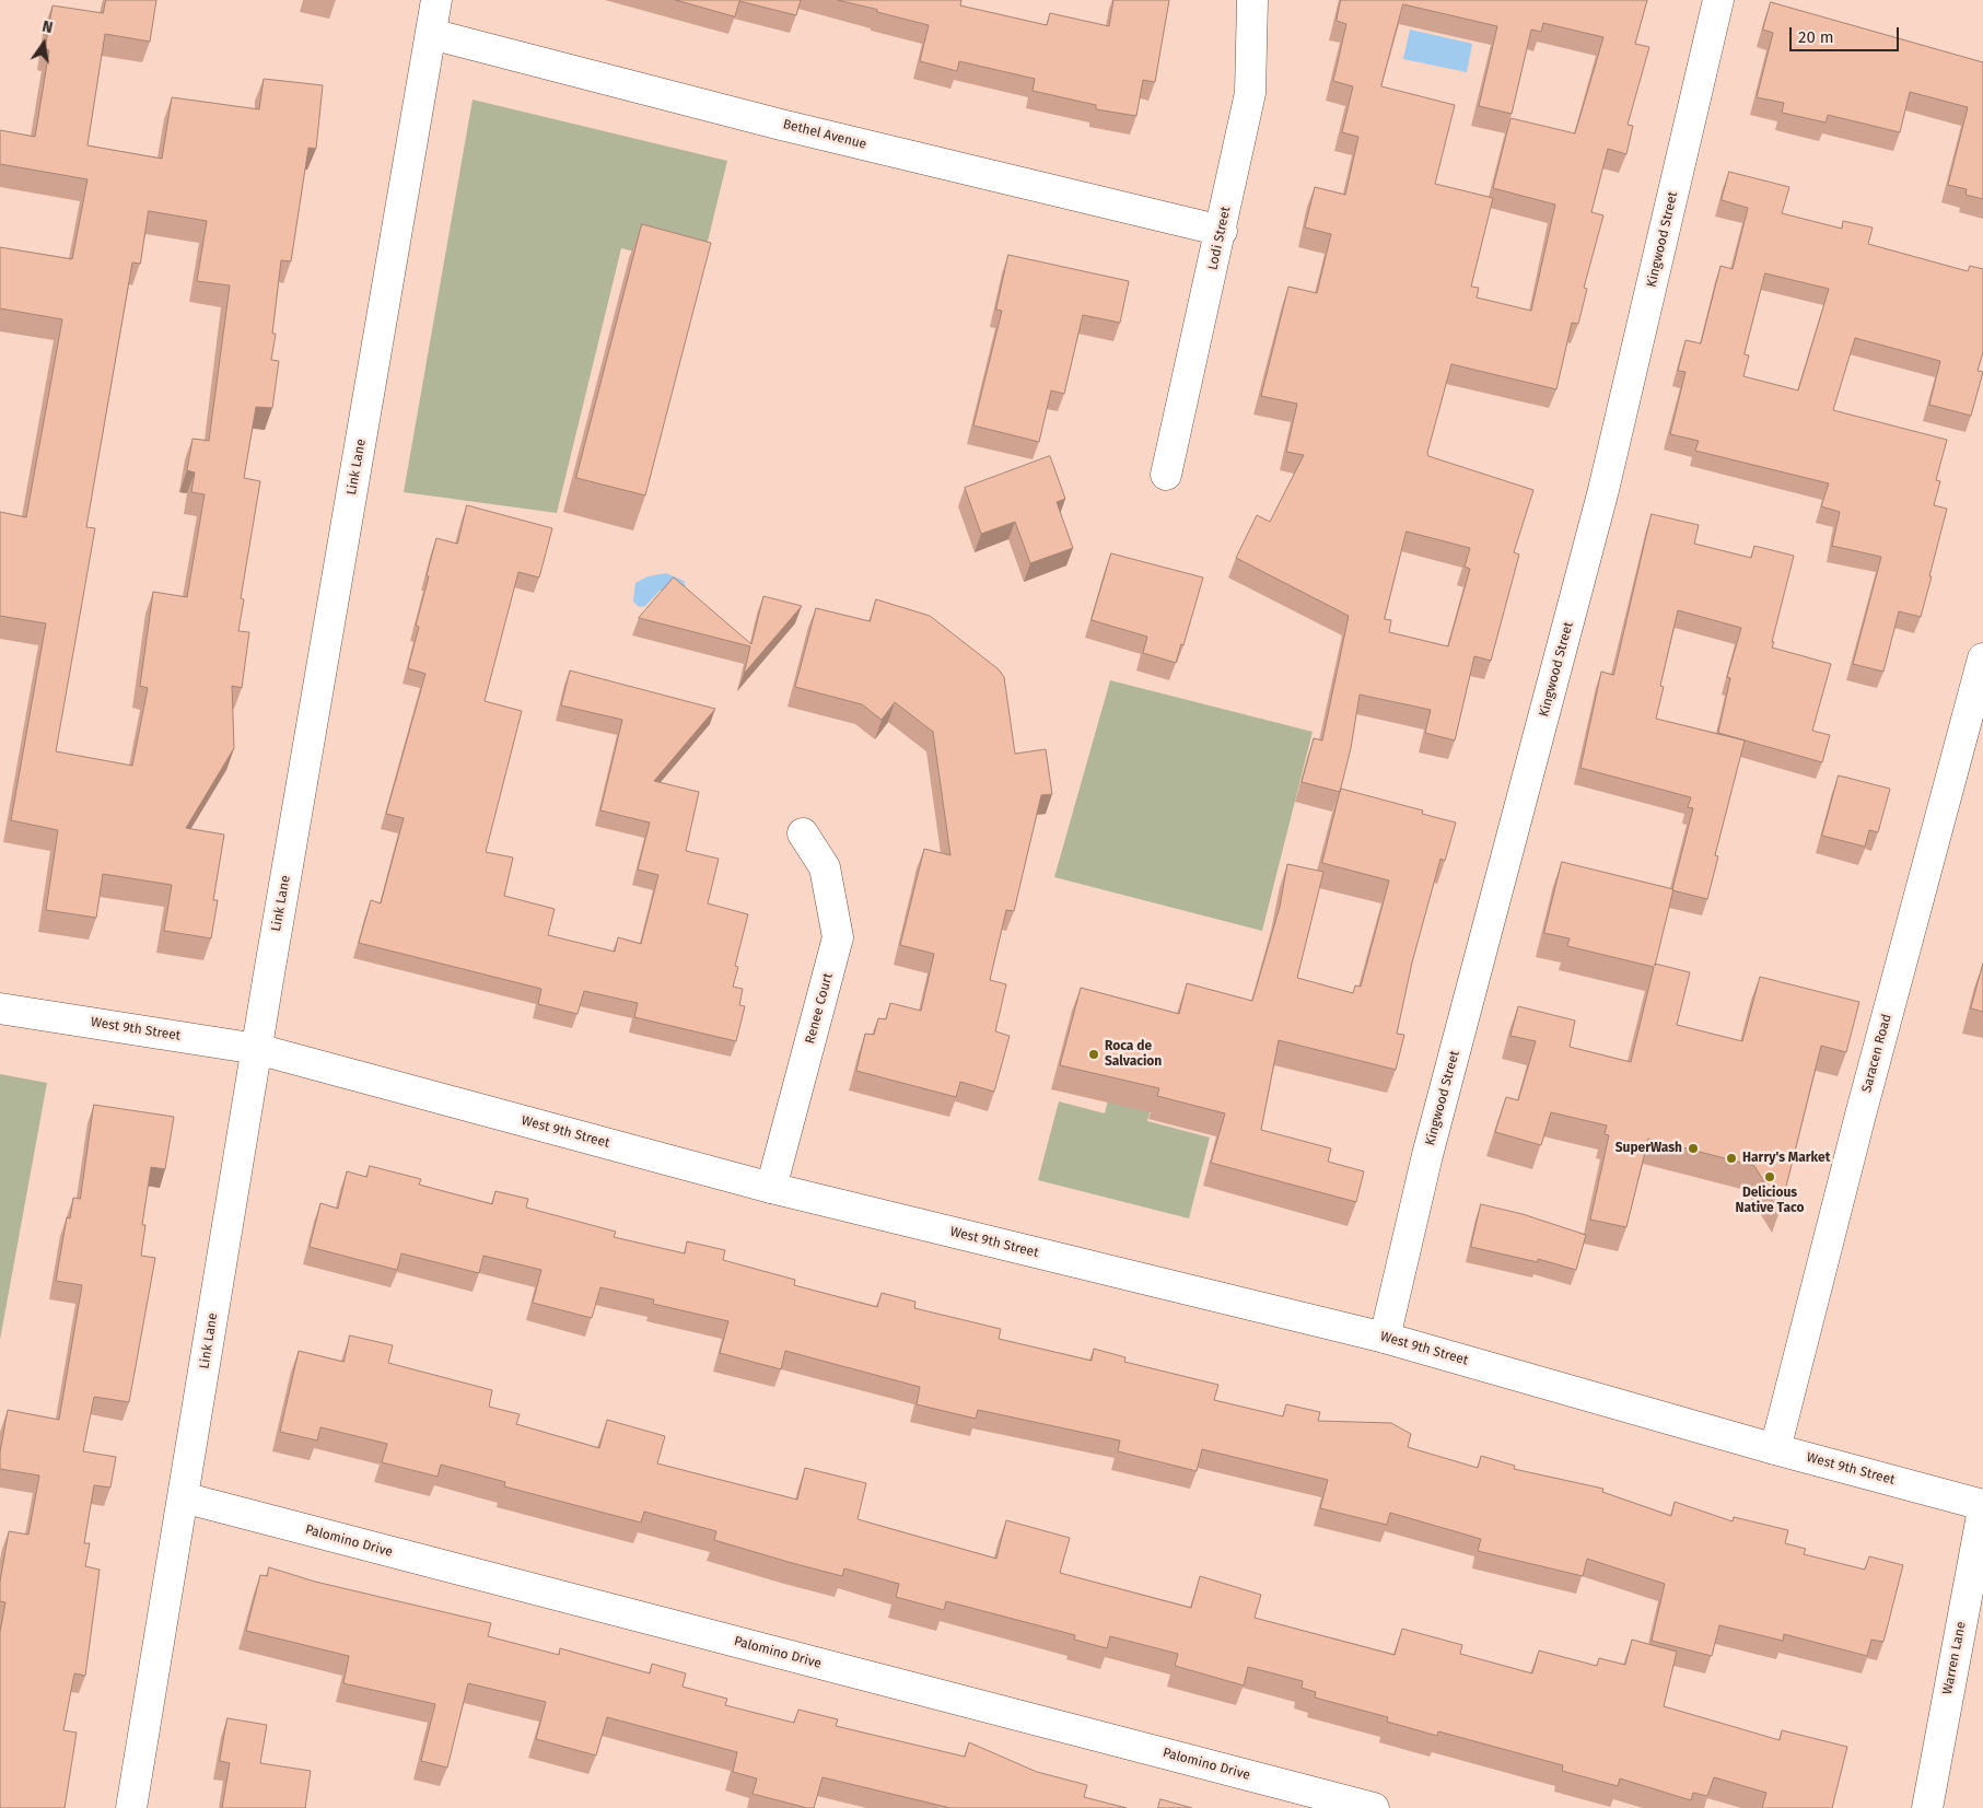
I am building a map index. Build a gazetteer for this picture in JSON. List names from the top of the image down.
{
  "streets": {
    "street": [
      "Bethel Avenue",
      "Lodi Street",
      "Kingwood Street",
      "Link Lane",
      "Renee Court",
      "West 9th Street",
      "Saracen Road",
      "Palomino Drive",
      "Warren Lane"
    ]
  },
  "crossings": [
    ["Bethel Avenue", "Lodi Street"],
    ["Bethel Avenue", "Link Lane"],
    ["Kingwood Street", "West 9th Street"],
    ["Link Lane", "West 9th Street"],
    ["Link Lane", "Palomino Drive"],
    ["Renee Court", "West 9th Street"],
    ["West 9th Street", "Saracen Road"]
  ],
  "places": [
    "Roca de Salvacion",
    "SuperWash",
    "Harry's Market",
    "Delicious Native Taco"
  ],
  "scale_bar": "20 m",
  "north": "top"
}
